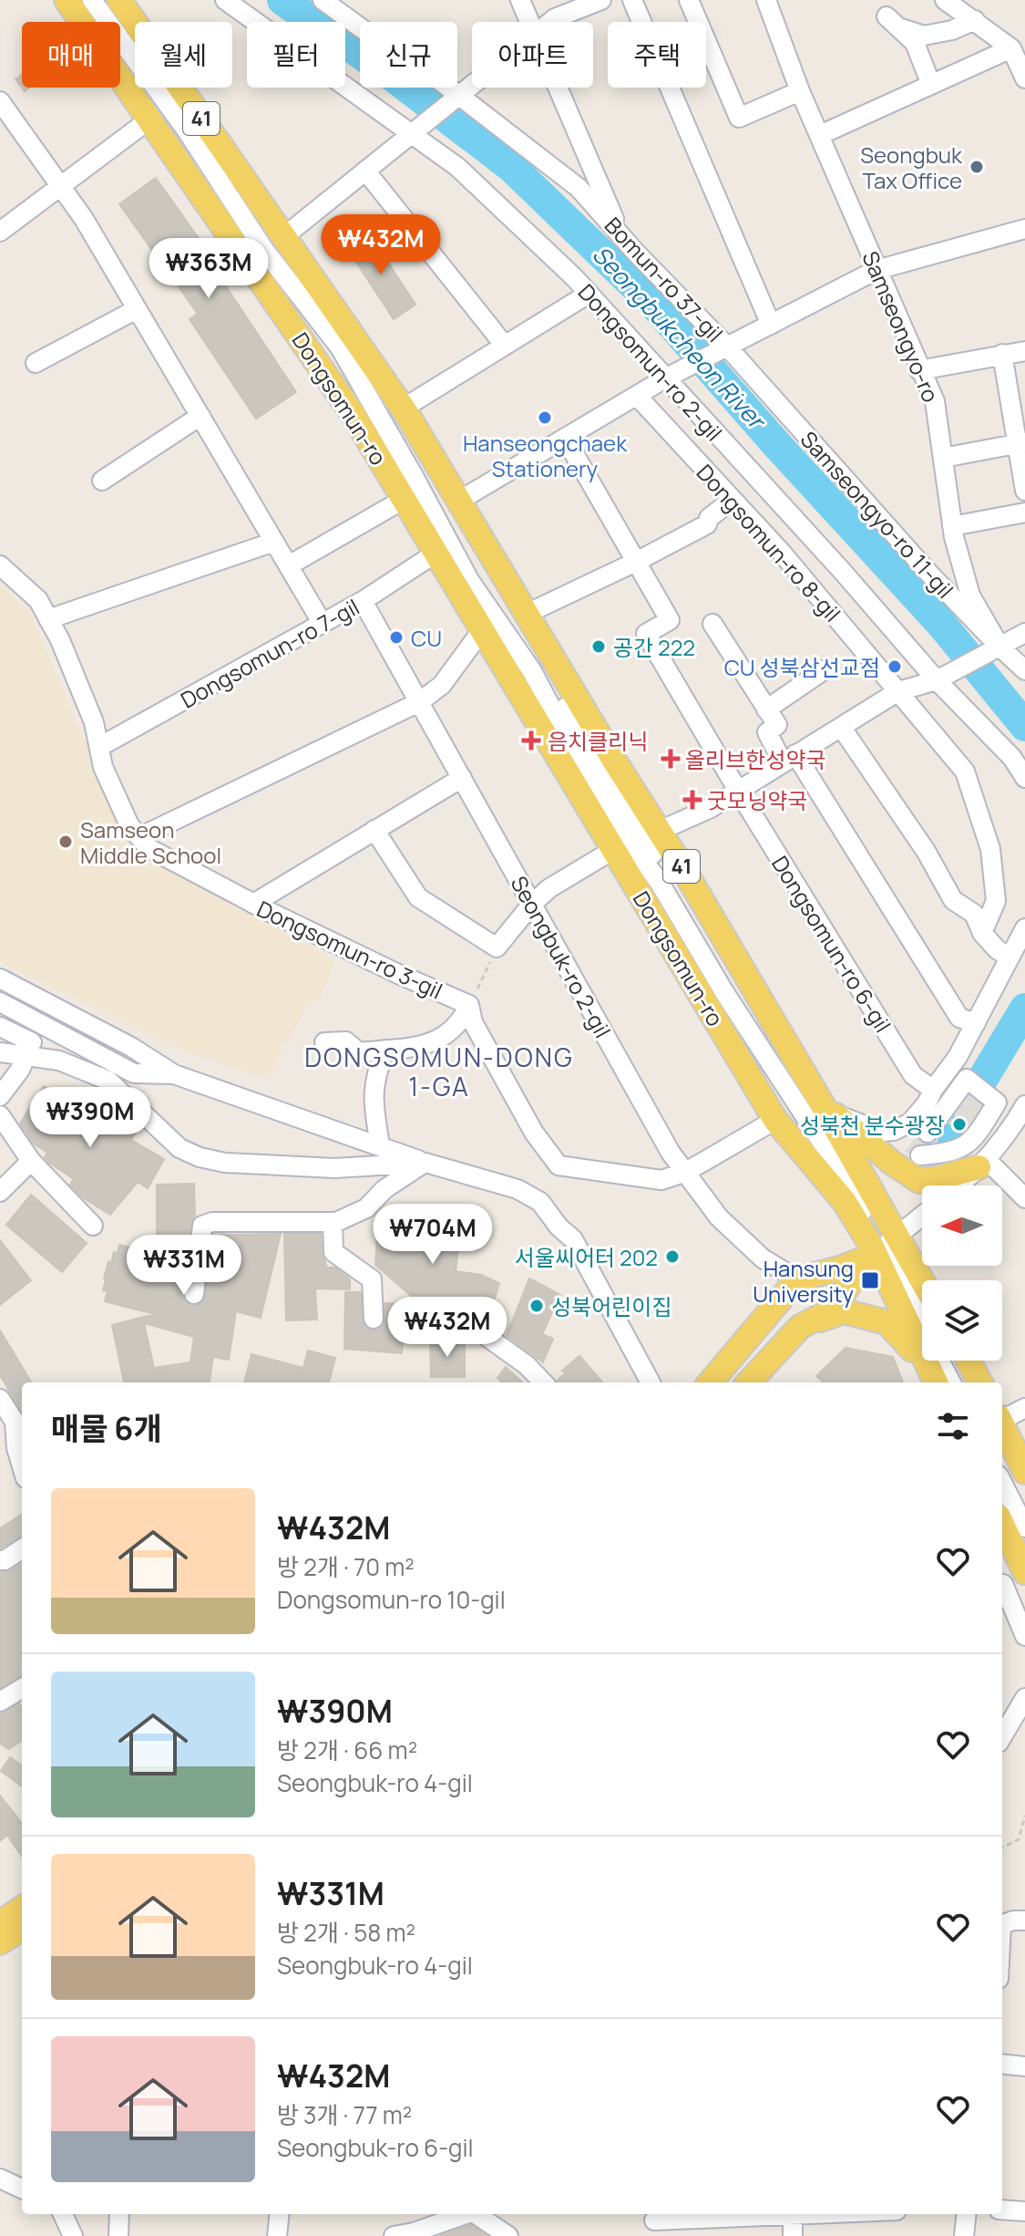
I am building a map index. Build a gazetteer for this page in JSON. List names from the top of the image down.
{
  "streets": {
    "main road": ["41", "Dongsomun-ro"],
    "street": [
      "Bomun-ro 37-gil",
      "Samseongyo-ro",
      "Dongsomun-ro 2-gil",
      "Samseongyo-ro 11-gil",
      "Dongsomun-ro 8-gil",
      "Dongsomun-ro 7-gil",
      "Dongsomun-ro 6-gil",
      "Dongsomun-ro 3-gil",
      "Seongbuk-ro 2-gil"
    ]
  },
  "crossings": [
    ["41", "Dongsomun-ro"],
    ["Bomun-ro 37-gil", "Samseongyo-ro 11-gil"],
    ["Samseongyo-ro", "Samseongyo-ro 11-gil"],
    ["Dongsomun-ro", "Dongsomun-ro 7-gil"],
    ["Dongsomun-ro", "Dongsomun-ro 3-gil"],
    ["Dongsomun-ro 7-gil", "Dongsomun-ro 3-gil"],
    ["Dongsomun-ro 7-gil", "Seongbuk-ro 2-gil"],
    ["Dongsomun-ro 3-gil", "Seongbuk-ro 2-gil"]
  ],
  "districts": ["DONGSOMUN-DONG 1-GA"],
  "water": ["Seongbukcheon River"],
  "places": {
    "other": [
      "Seongbuk Tax Office",
      "Hanseongchaek Stationery",
      "CU",
      "공간 222",
      "CU 성북삼선교점",
      "Samseon Middle School",
      "성북천 분수광장",
      "서울씨어터 202",
      "성북어린이집"
    ],
    "health": ["음치클리닉", "올리브한성약국", "굿모닝약국"],
    "transit": ["Hansung University"]
  },
  "north": "left",
  "page": {
    "chip": [
      "매매",
      "월세",
      "필터",
      "신규",
      "아파트",
      "주택"
    ],
    "price": [
      "₩432M",
      "₩363M",
      "₩390M",
      "₩704M",
      "₩331M",
      "₩432M"
    ],
    "heading": "매물 6개",
    "list": [
      {
        "name": "₩432M",
        "note": "방 2개 · 70 m² · Dongsomun-ro 10-gil"
      },
      {
        "name": "₩390M",
        "note": "방 2개 · 66 m² · Seongbuk-ro 4-gil"
      },
      {
        "name": "₩331M",
        "note": "방 2개 · 58 m² · Seongbuk-ro 4-gil"
      },
      {
        "name": "₩432M",
        "note": "방 3개 · 77 m² · Seongbuk-ro 6-gil"
      }
    ]
  }
}
